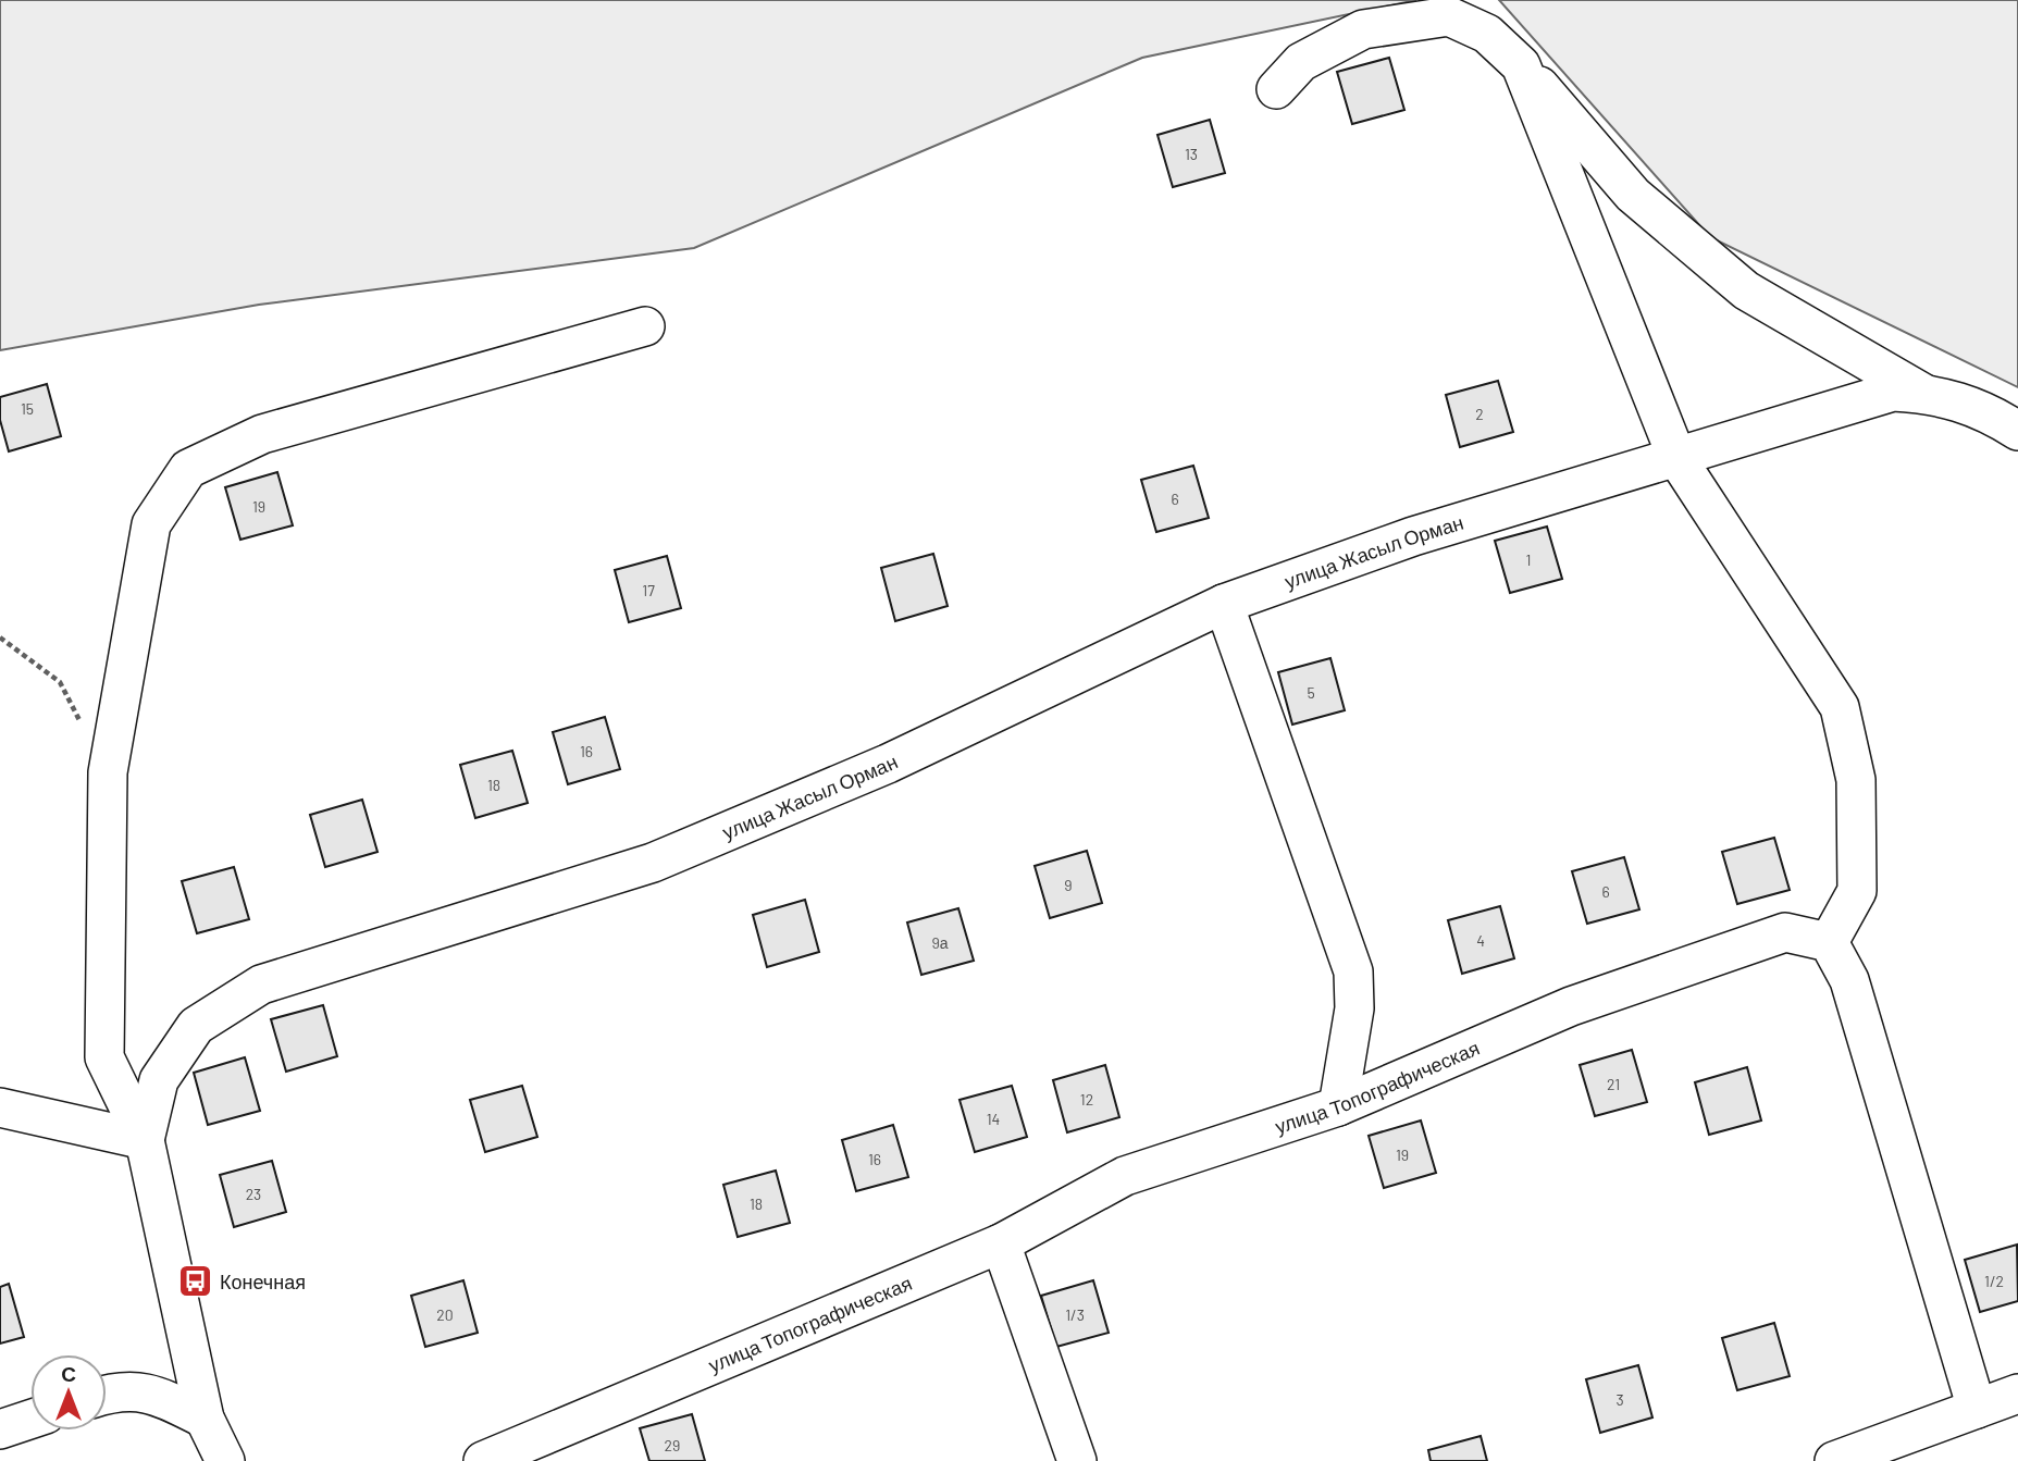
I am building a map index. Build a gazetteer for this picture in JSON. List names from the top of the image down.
{
  "streets": {
    "street": ["улица Жасыл Орман", "улица Топографическая"]
  },
  "places": {
    "bus stop": ["Конечная"]
  },
  "house_numbers": [
    "13",
    "15",
    "2",
    "6",
    "19",
    "1",
    "17",
    "5",
    "16",
    "18",
    "9",
    "6",
    "4",
    "9а",
    "21",
    "12",
    "14",
    "19",
    "16",
    "23",
    "18",
    "1/2",
    "20",
    "1/3",
    "3",
    "29"
  ],
  "north": "top"
}
